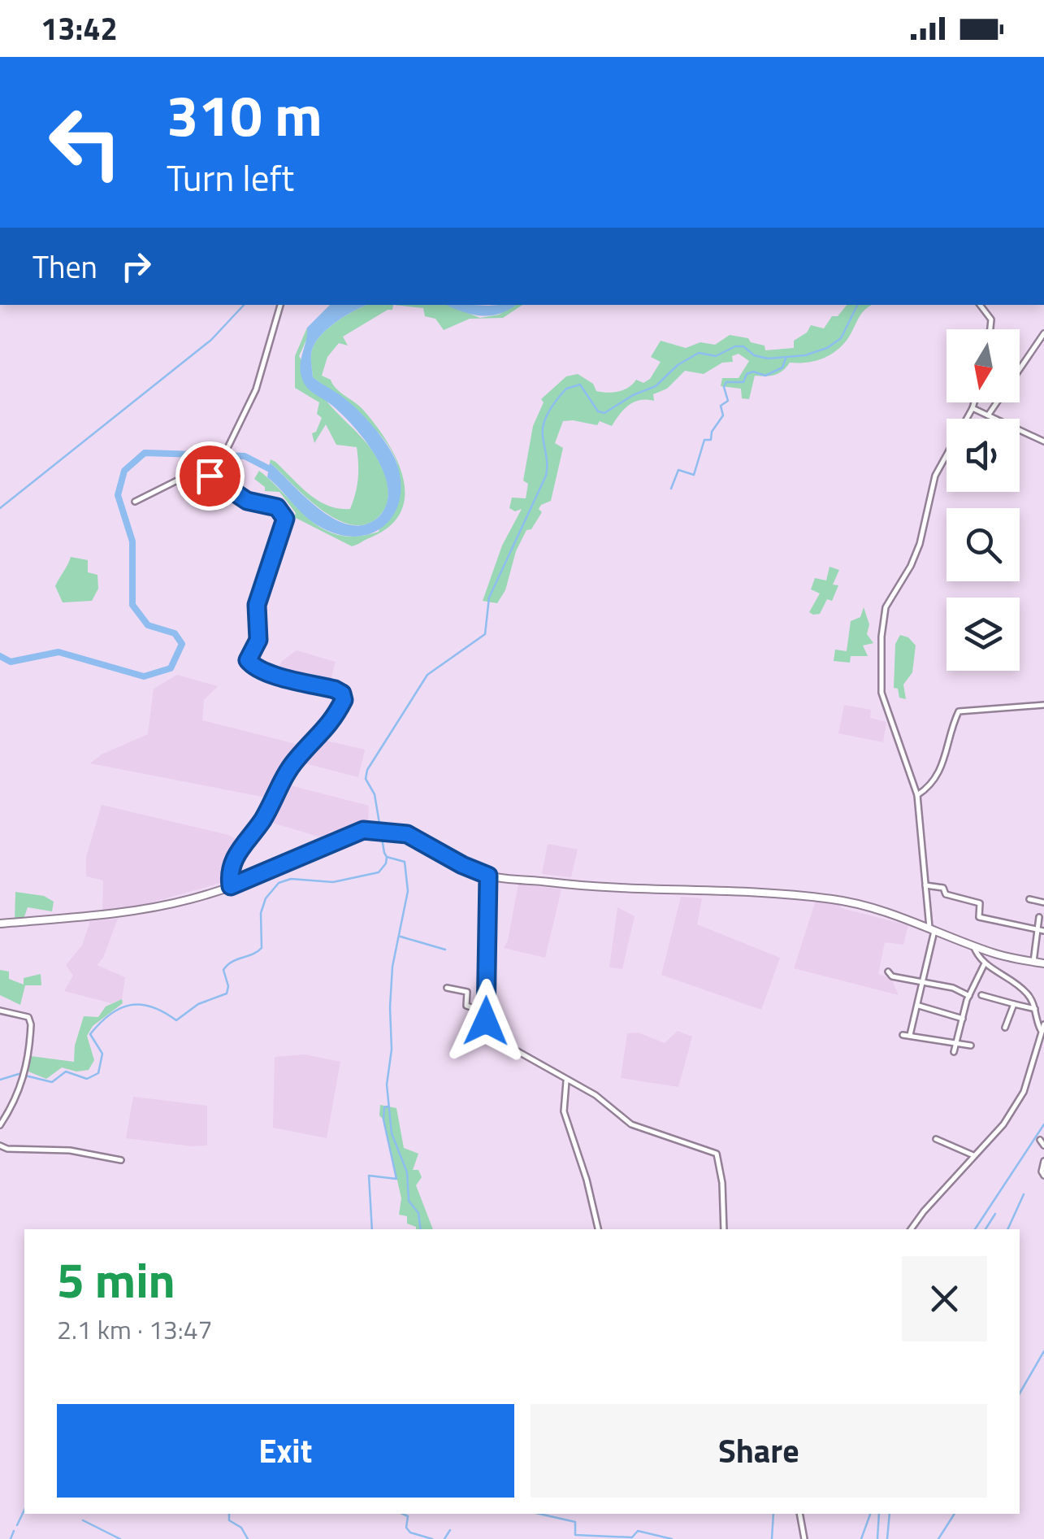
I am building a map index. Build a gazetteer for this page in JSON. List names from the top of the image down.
{
  "north": "bottom",
  "page": {
    "status": "13:42",
    "turn": ["310 m", "Turn left"],
    "then": "Then",
    "heading": ["5 min", "2.1 km · 13:47"],
    "buttons": ["Exit", "Share"]
  }
}
